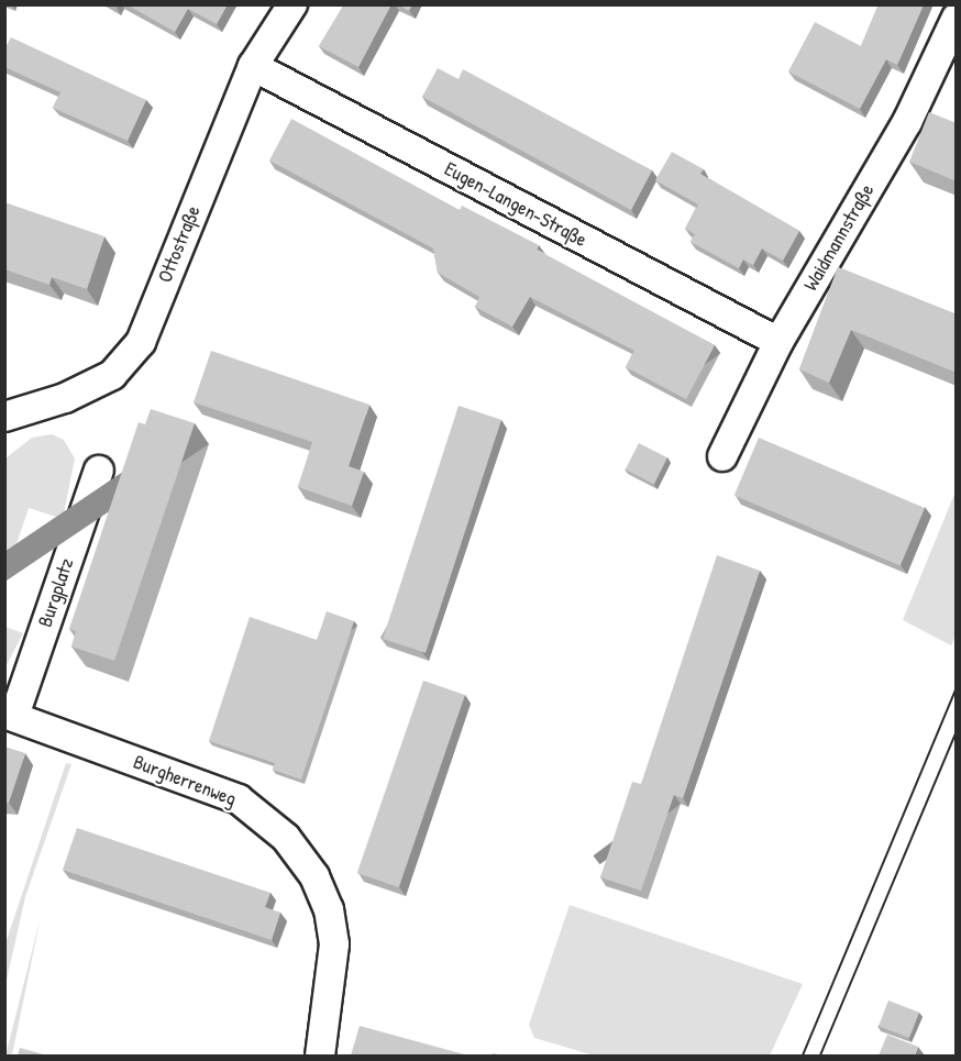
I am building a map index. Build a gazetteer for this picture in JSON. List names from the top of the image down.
{
  "streets": {
    "street": [
      "Eugen-Langen-Straße",
      "Waidmannstraße",
      "Ottostraße",
      "Burgplatz",
      "Burgherrenweg"
    ]
  },
  "crossings": [
    ["Eugen-Langen-Straße", "Waidmannstraße"],
    ["Eugen-Langen-Straße", "Ottostraße"],
    ["Burgplatz", "Burgherrenweg"]
  ]
}
